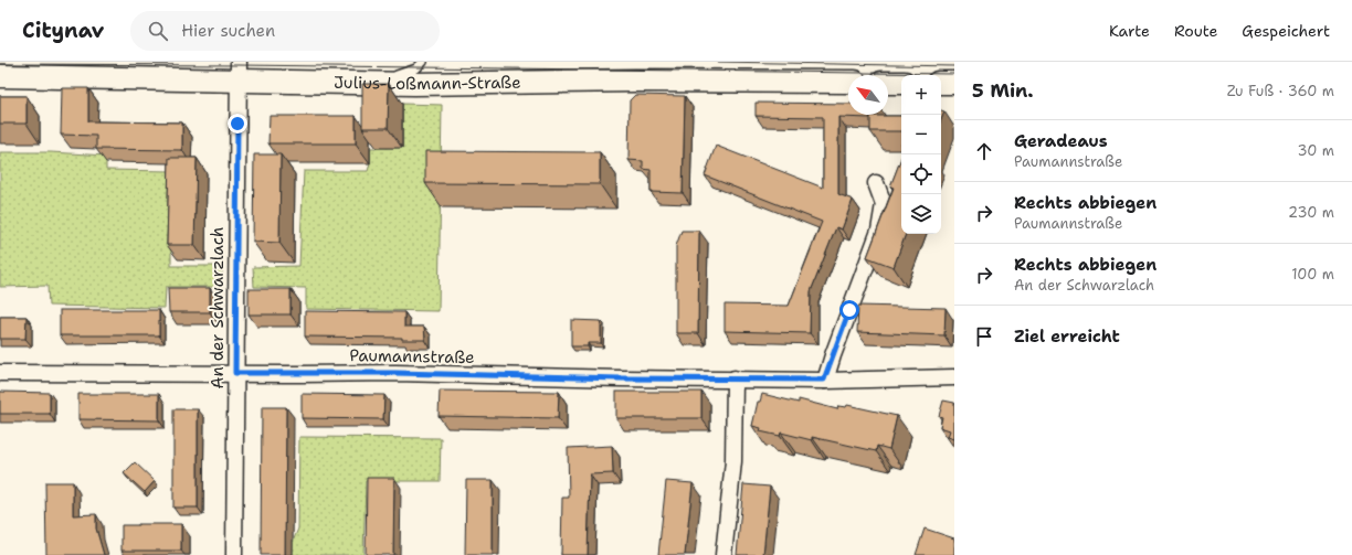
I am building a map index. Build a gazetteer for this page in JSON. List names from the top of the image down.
{
  "streets": {
    "main road": ["Julius-Loßmann-Straße"],
    "street": ["An der Schwarzlach", "Paumannstraße"]
  },
  "crossings": [
    ["Julius-Loßmann-Straße", "An der Schwarzlach"],
    ["An der Schwarzlach", "Paumannstraße"]
  ],
  "north": "top left",
  "page": {
    "header": "Citynav",
    "search": "Hier suchen",
    "nav": ["Karte", "Route", "Gespeichert"],
    "heading": ["5 Min.", "Zu Fuß · 360 m"],
    "map_buttons": ["+", "−"],
    "list": [
      ["Geradeaus", "Paumannstraße", "30 m"],
      ["Rechts abbiegen", "Paumannstraße", "230 m"],
      ["Rechts abbiegen", "An der Schwarzlach", "100 m"],
      "Ziel erreicht"
    ]
  }
}
